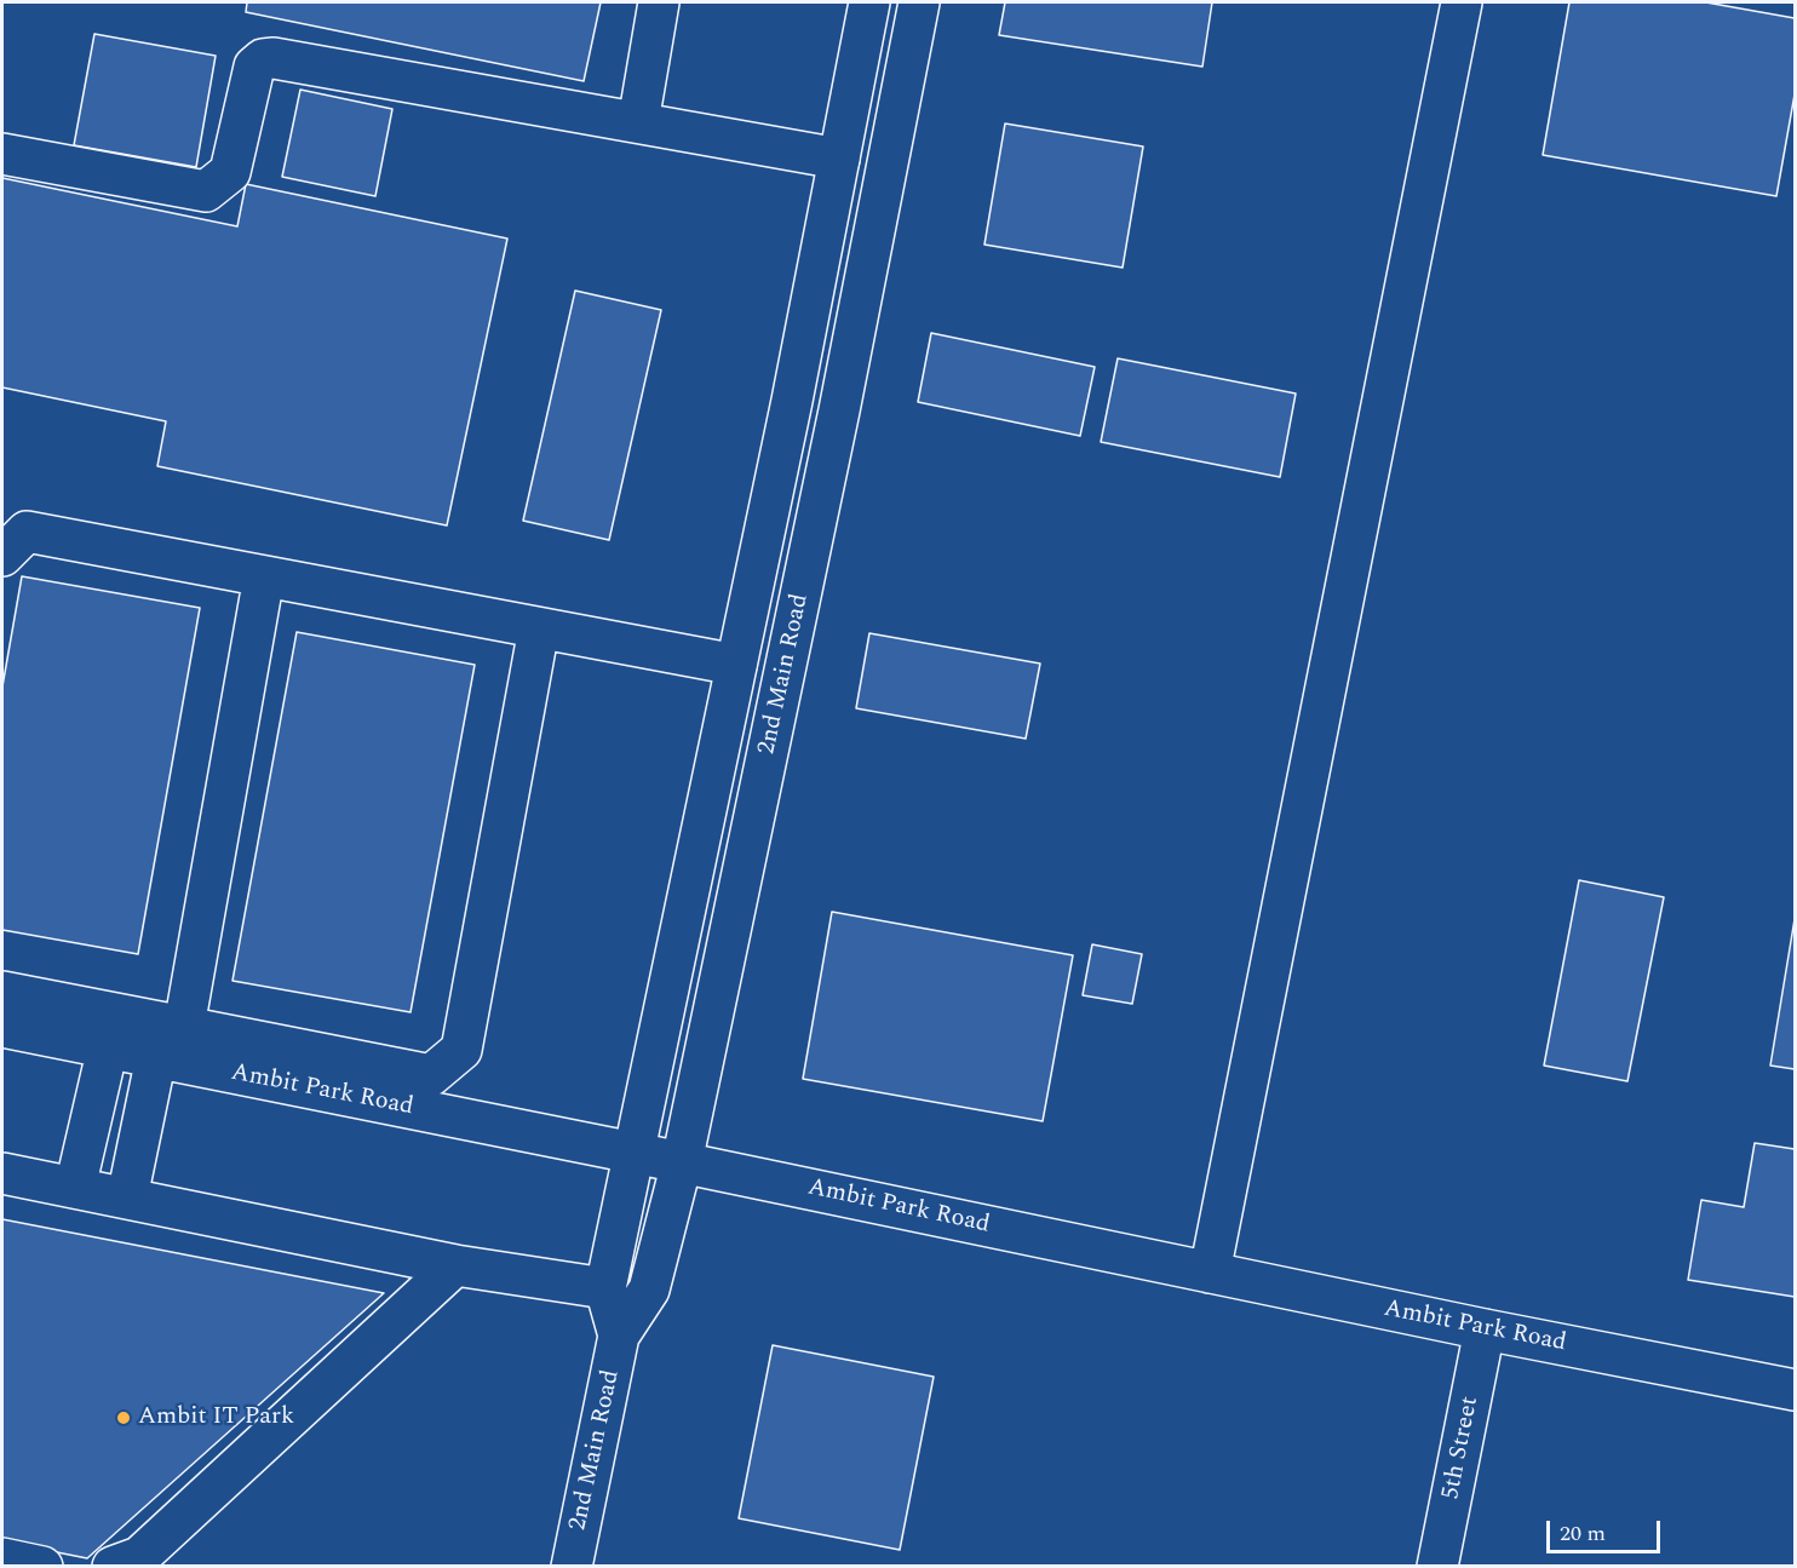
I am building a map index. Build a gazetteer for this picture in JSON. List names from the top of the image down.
{
  "streets": {
    "street": ["2nd Main Road", "Ambit Park Road", "5th Street"]
  },
  "crossings": [
    ["2nd Main Road", "Ambit Park Road"],
    ["Ambit Park Road", "5th Street"]
  ],
  "places": ["Ambit IT Park"],
  "scale_bar": "20 m"
}
